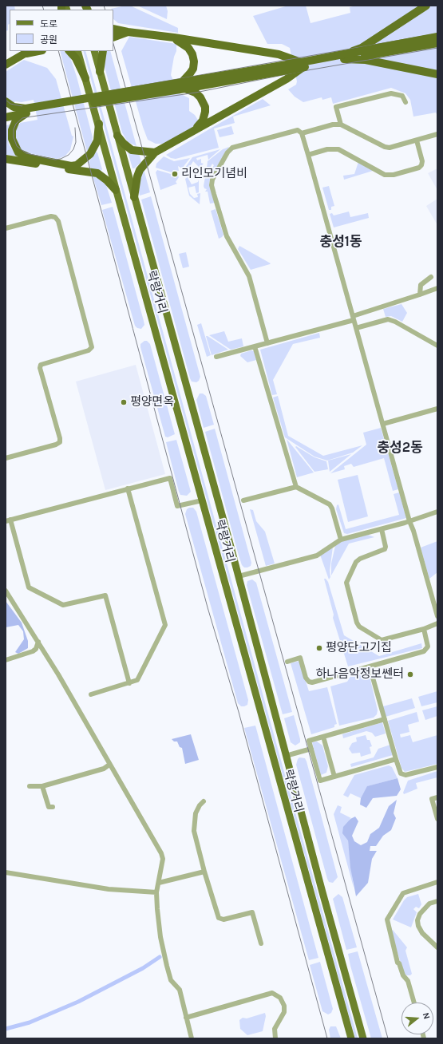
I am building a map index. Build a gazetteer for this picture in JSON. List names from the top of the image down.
{
  "streets": {
    "main road": ["락랑거리"]
  },
  "districts": ["충성1동", "충성2동"],
  "places": [
    "리인모기념비",
    "평양면옥",
    "평양단고기집",
    "하나음악정보쎈터"
  ],
  "legend": ["도로", "공원"],
  "north": "right"
}
